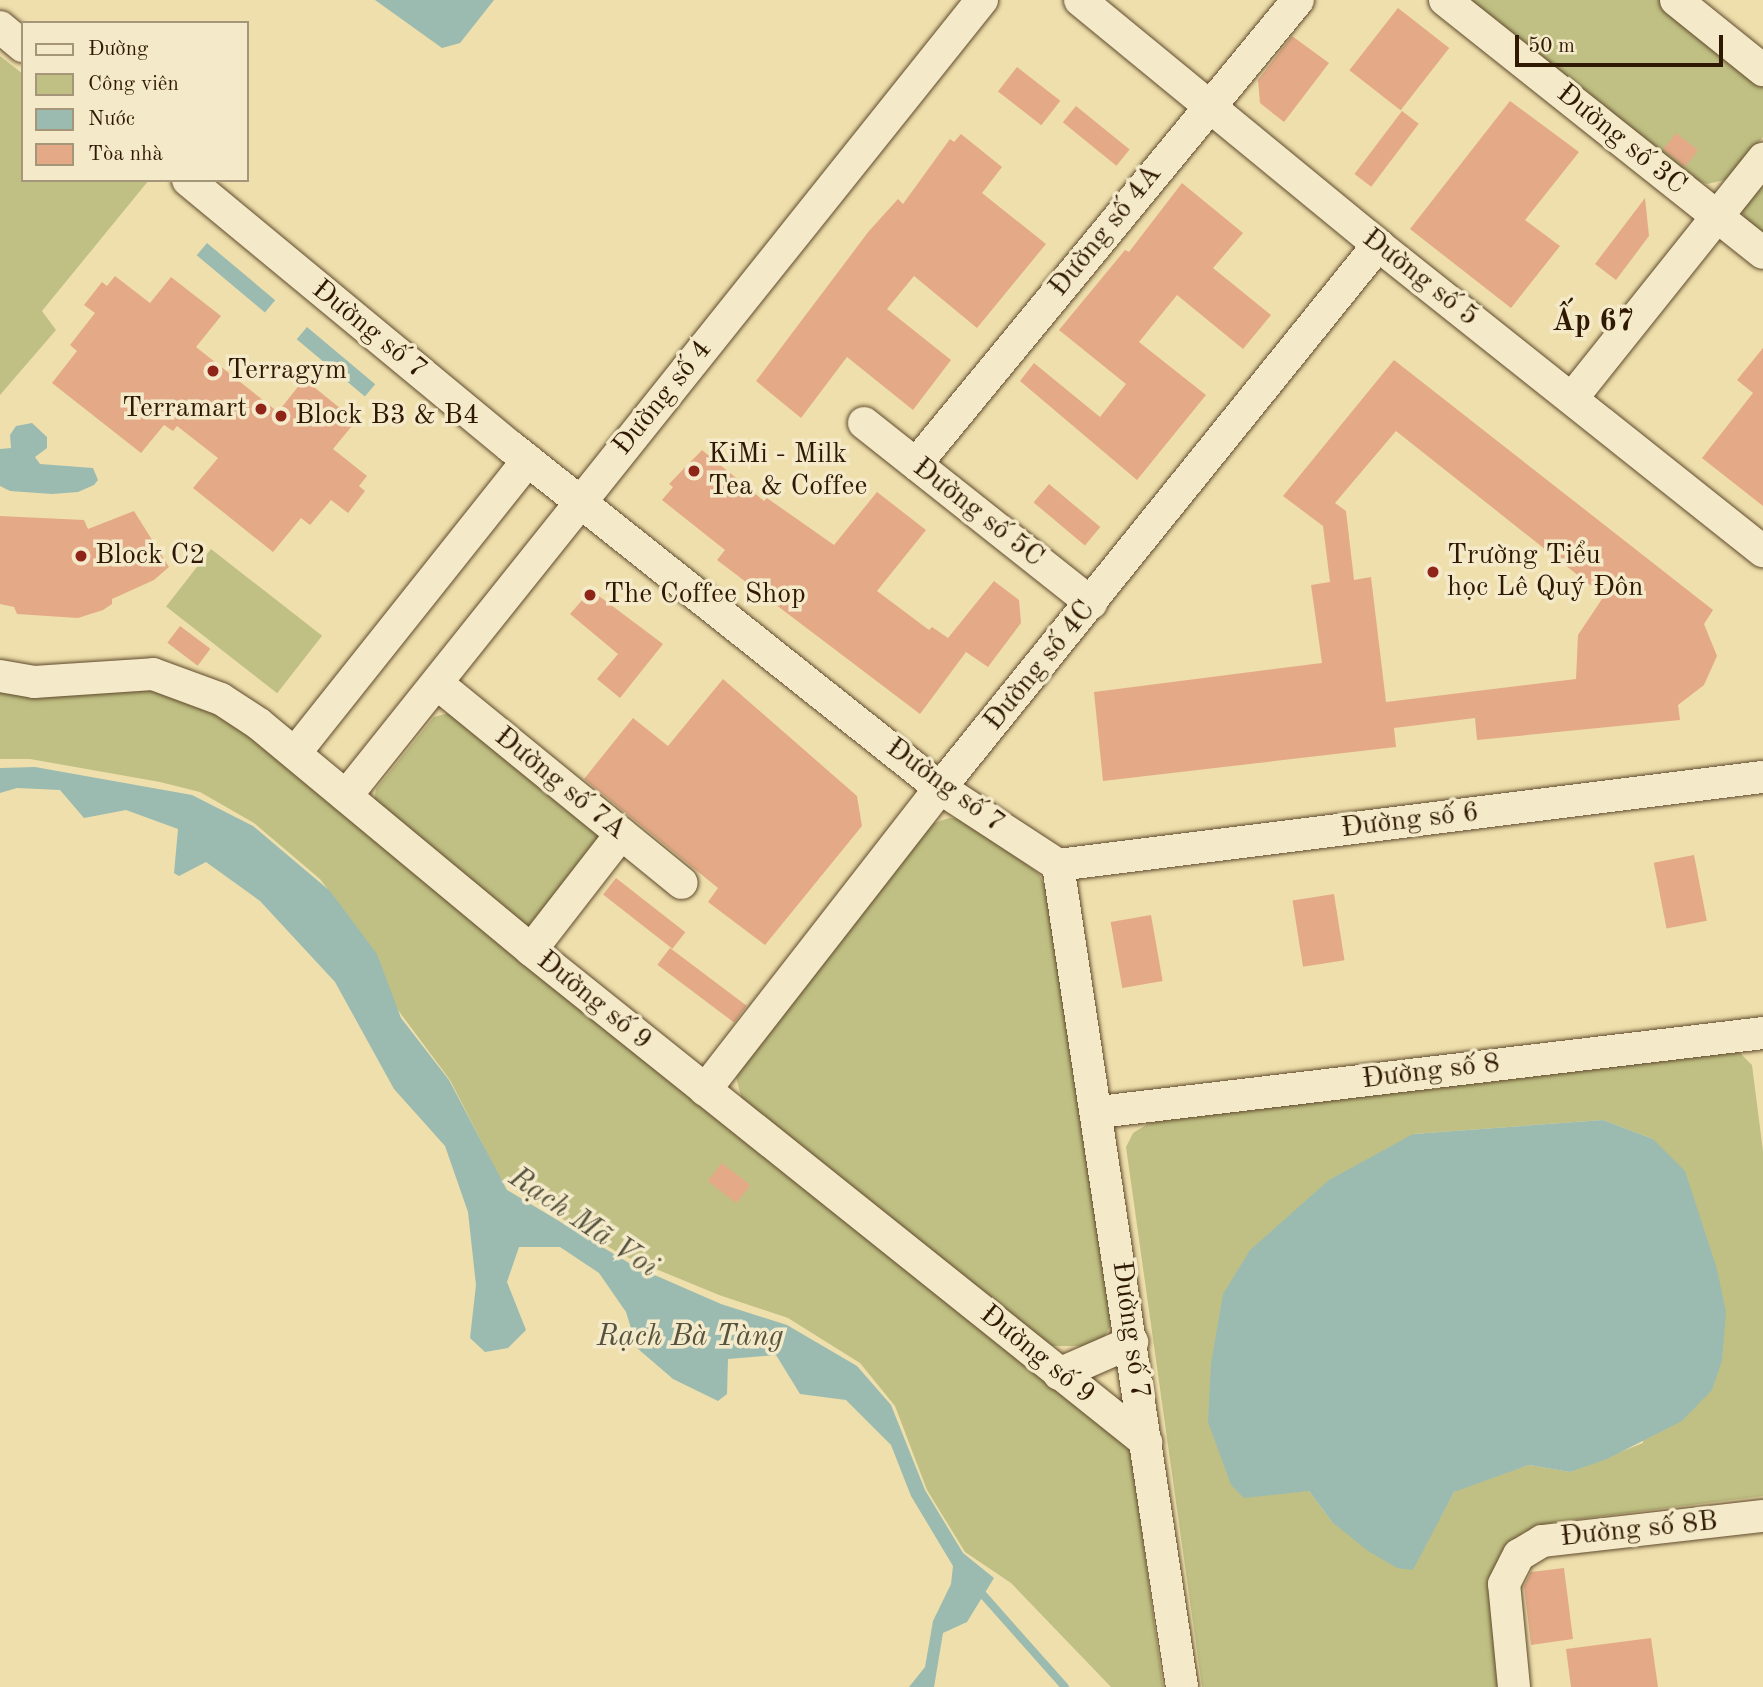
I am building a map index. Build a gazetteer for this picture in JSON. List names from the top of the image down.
{
  "streets": {
    "street": [
      "Đường số 3C",
      "Đường số 4A",
      "Đường số 5",
      "Đường số 7",
      "Đường số 4",
      "Đường số 5C",
      "Đường số 4C",
      "Đường số 7A",
      "Đường số 6",
      "Đường số 9",
      "Đường số 8",
      "Đường số 8B"
    ]
  },
  "crossings": [
    ["Đường số 4A", "Đường số 5"],
    ["Đường số 4A", "Đường số 5C"],
    ["Đường số 5", "Đường số 4C"],
    ["Đường số 7", "Đường số 4"],
    ["Đường số 7", "Đường số 4C"],
    ["Đường số 7", "Đường số 6"],
    ["Đường số 7", "Đường số 9"],
    ["Đường số 7", "Đường số 8"],
    ["Đường số 4", "Đường số 7A"],
    ["Đường số 4", "Đường số 9"],
    ["Đường số 5C", "Đường số 4C"],
    ["Đường số 4C", "Đường số 9"]
  ],
  "districts": ["Ấp 67"],
  "water": ["Rạch Mã Voi", "Rạch Bà Tàng"],
  "places": [
    "Terragym",
    "Terramart",
    "Block B3 & B4",
    "KiMi - Milk Tea & Coffee",
    "Block C2",
    "Trường Tiểu học Lê Quý Đôn",
    "The Coffee Shop"
  ],
  "legend": [
    "Đường",
    "Công viên",
    "Nước",
    "Tòa nhà"
  ],
  "scale_bar": "50 m"
}
